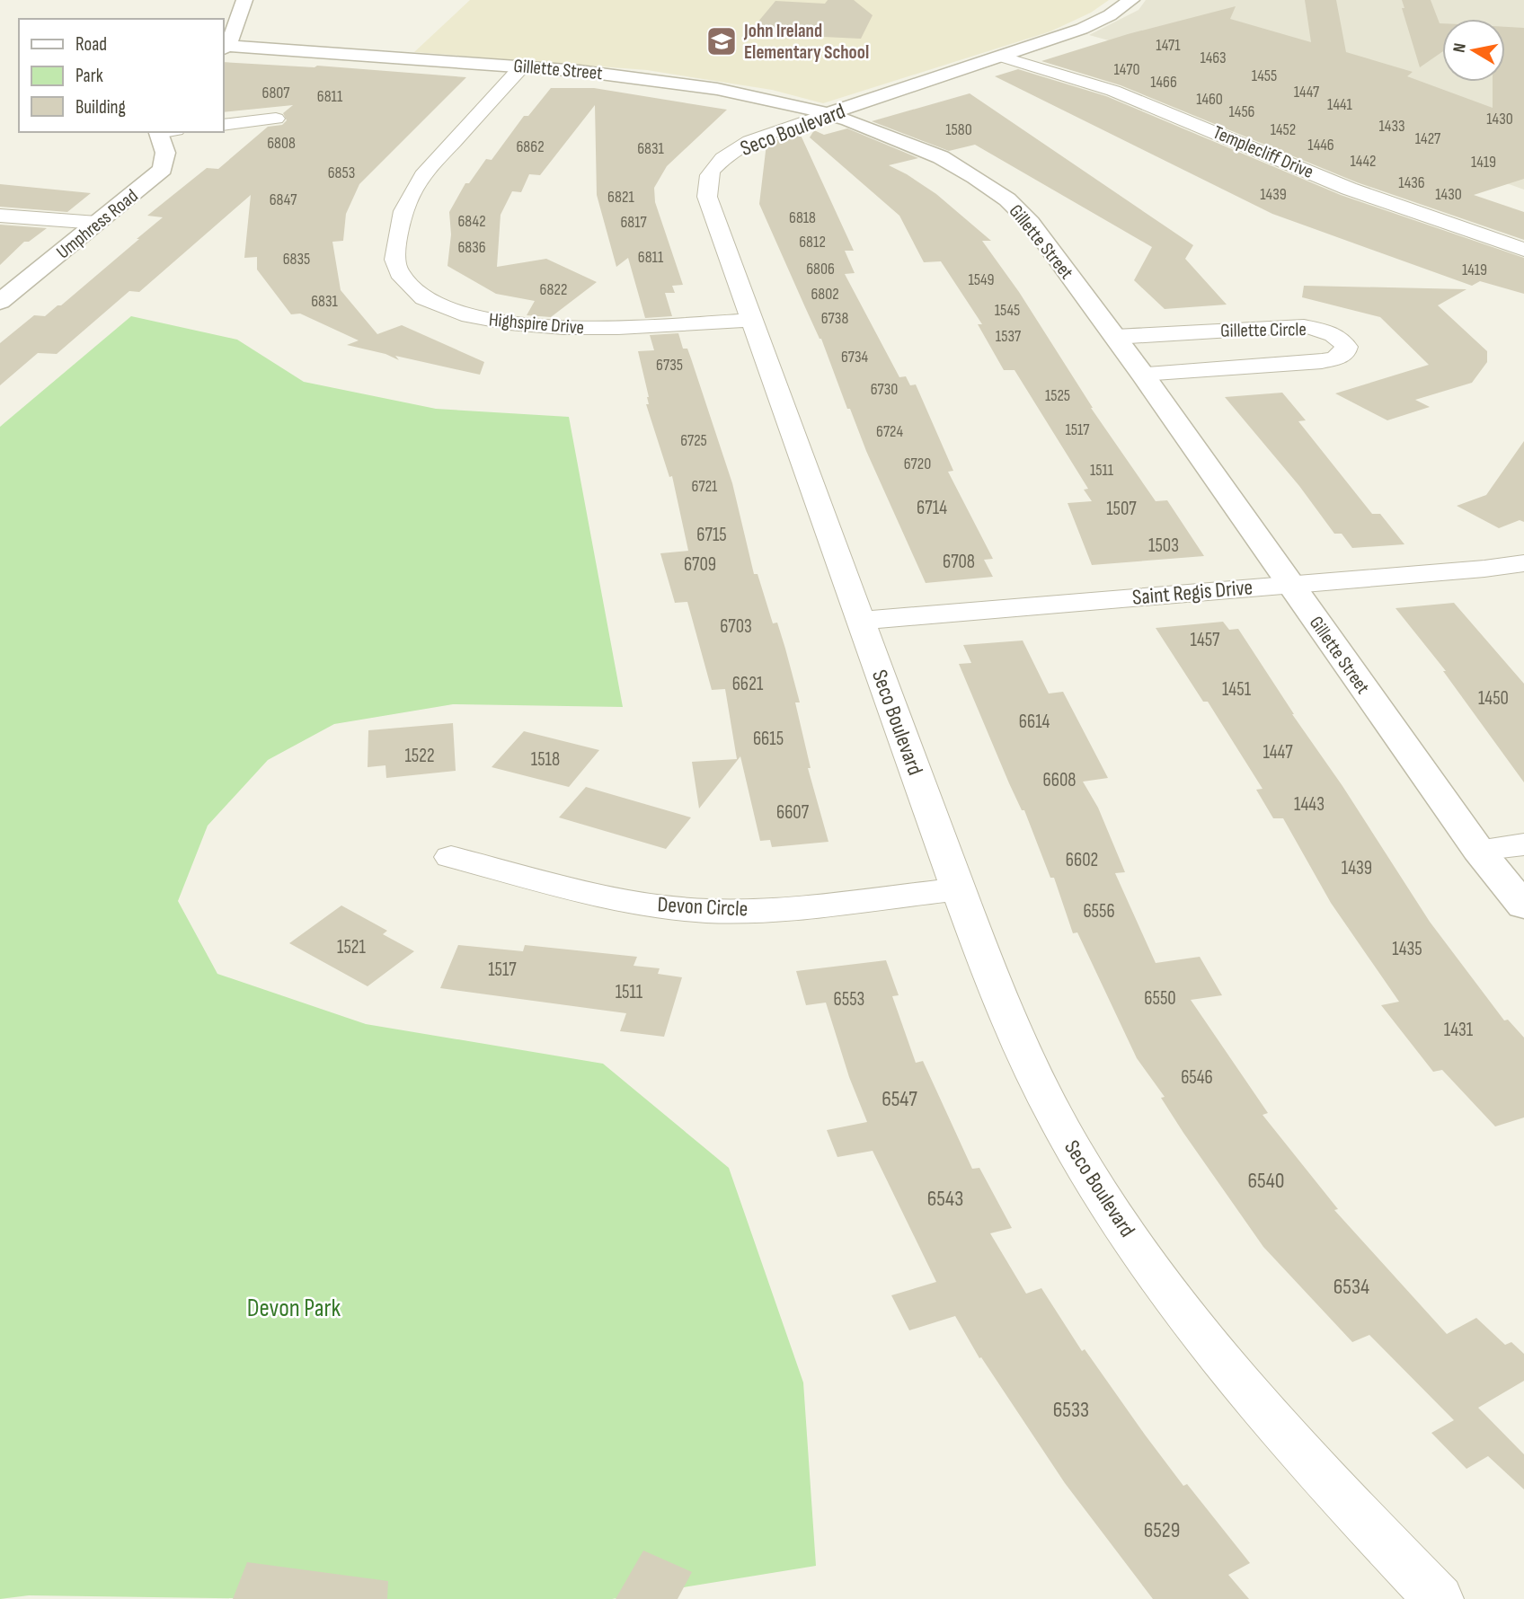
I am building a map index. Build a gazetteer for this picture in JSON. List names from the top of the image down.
{
  "streets": {
    "street": [
      "Gillette Street",
      "Seco Boulevard",
      "Templecliff Drive",
      "Umphress Road",
      "Highspire Drive",
      "Gillette Circle",
      "Saint Regis Drive",
      "Devon Circle"
    ]
  },
  "crossings": [
    ["Gillette Street", "Seco Boulevard"],
    ["Gillette Street", "Highspire Drive"],
    ["Gillette Street", "Gillette Circle"],
    ["Gillette Street", "Saint Regis Drive"],
    ["Seco Boulevard", "Templecliff Drive"],
    ["Seco Boulevard", "Highspire Drive"],
    ["Seco Boulevard", "Saint Regis Drive"],
    ["Seco Boulevard", "Devon Circle"]
  ],
  "parks": ["Devon Park"],
  "places": {
    "school or university": ["John Ireland Elementary School"]
  },
  "house_numbers": [
    "1471",
    "1463",
    "1470",
    "1455",
    "1466",
    "1447",
    "6807",
    "6811",
    "1460",
    "1441",
    "1456",
    "1430",
    "1433",
    "1580",
    "1452",
    "1427",
    "6808",
    "1446",
    "6862",
    "6831",
    "1442",
    "1419",
    "6853",
    "1436",
    "1439",
    "1430",
    "6821",
    "6847",
    "6818",
    "6842",
    "6817",
    "6812",
    "6836",
    "6811",
    "6835",
    "6806",
    "1419",
    "1549",
    "6822",
    "6802",
    "6831",
    "1545",
    "6738",
    "1537",
    "6734",
    "6735",
    "6730",
    "1525",
    "1517",
    "6724",
    "6725",
    "6720",
    "1511",
    "6721",
    "6714",
    "1507",
    "6715",
    "1503",
    "6708",
    "6709",
    "6703",
    "1457",
    "6621",
    "1451",
    "1450",
    "6614",
    "6615",
    "1447",
    "1522",
    "1518",
    "6608",
    "1443",
    "6607",
    "6602",
    "1439",
    "6556",
    "1521",
    "1435",
    "1517",
    "1511",
    "6550",
    "6553",
    "1431",
    "6546",
    "6547",
    "6540",
    "6543",
    "6534",
    "6533",
    "6529"
  ],
  "legend": ["Road", "Park", "Building"],
  "north": "left"
}
